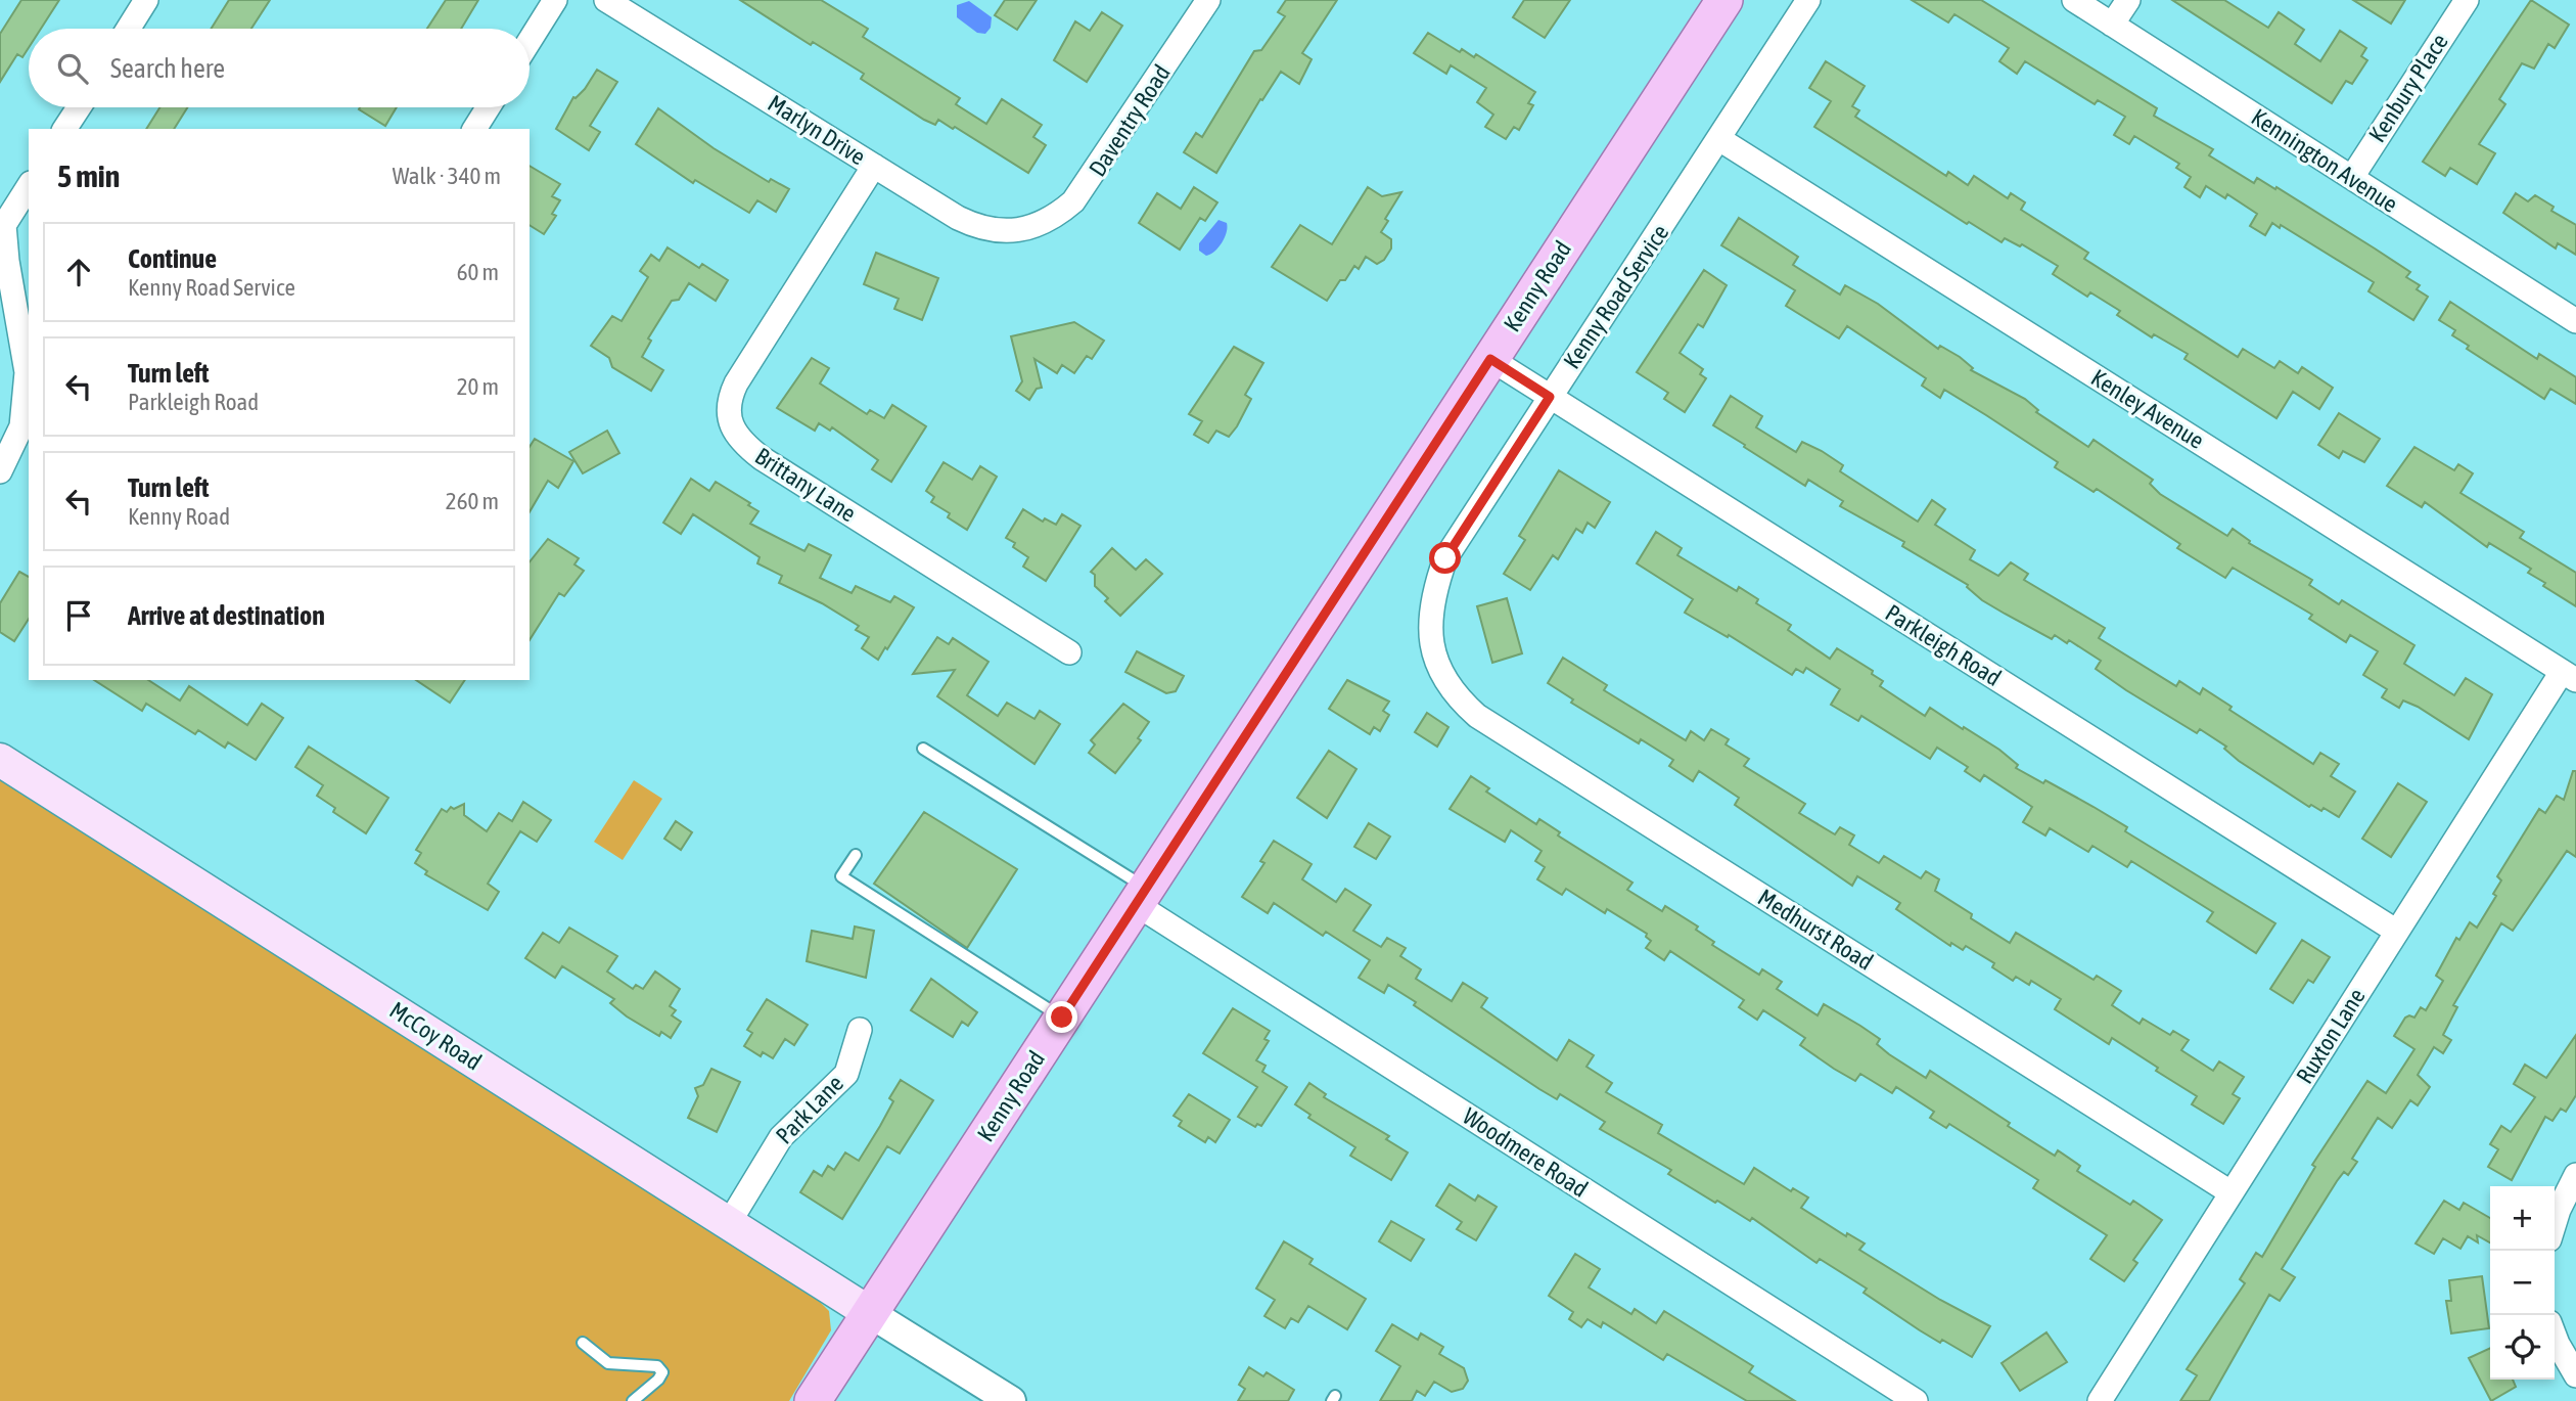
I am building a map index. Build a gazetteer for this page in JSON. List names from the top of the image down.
{
  "streets": {
    "main road": ["Kenny Road", "McCoy Road"],
    "street": [
      "Kenbury Place",
      "Daventry Road",
      "Marlyn Drive",
      "Kennington Avenue",
      "Kenny Road Service",
      "Kenley Avenue",
      "Brittany Lane",
      "Parkleigh Road",
      "Medhurst Road",
      "Ruxton Lane",
      "Park Lane",
      "Woodmere Road"
    ]
  },
  "crossings": [
    ["Kenbury Place", "Kennington Avenue"],
    ["Daventry Road", "Marlyn Drive"],
    ["Marlyn Drive", "Brittany Lane"],
    ["Kenny Road", "Parkleigh Road"],
    ["Kenny Road", "McCoy Road"],
    ["Kenny Road", "Woodmere Road"],
    ["Kenny Road Service", "Kenley Avenue"],
    ["Kenny Road Service", "Parkleigh Road"],
    ["Kenny Road Service", "Medhurst Road"],
    ["Kenley Avenue", "Ruxton Lane"],
    ["Parkleigh Road", "Ruxton Lane"],
    ["Medhurst Road", "Ruxton Lane"],
    ["McCoy Road", "Park Lane"]
  ],
  "page": {
    "search": "Search here",
    "heading": ["5 min", "Walk · 340 m"],
    "list": [
      ["Continue", "Kenny Road Service", "60 m"],
      ["Turn left", "Parkleigh Road", "20 m"],
      ["Turn left", "Kenny Road", "260 m"],
      "Arrive at destination"
    ],
    "map_buttons": ["+", "−"]
  }
}
